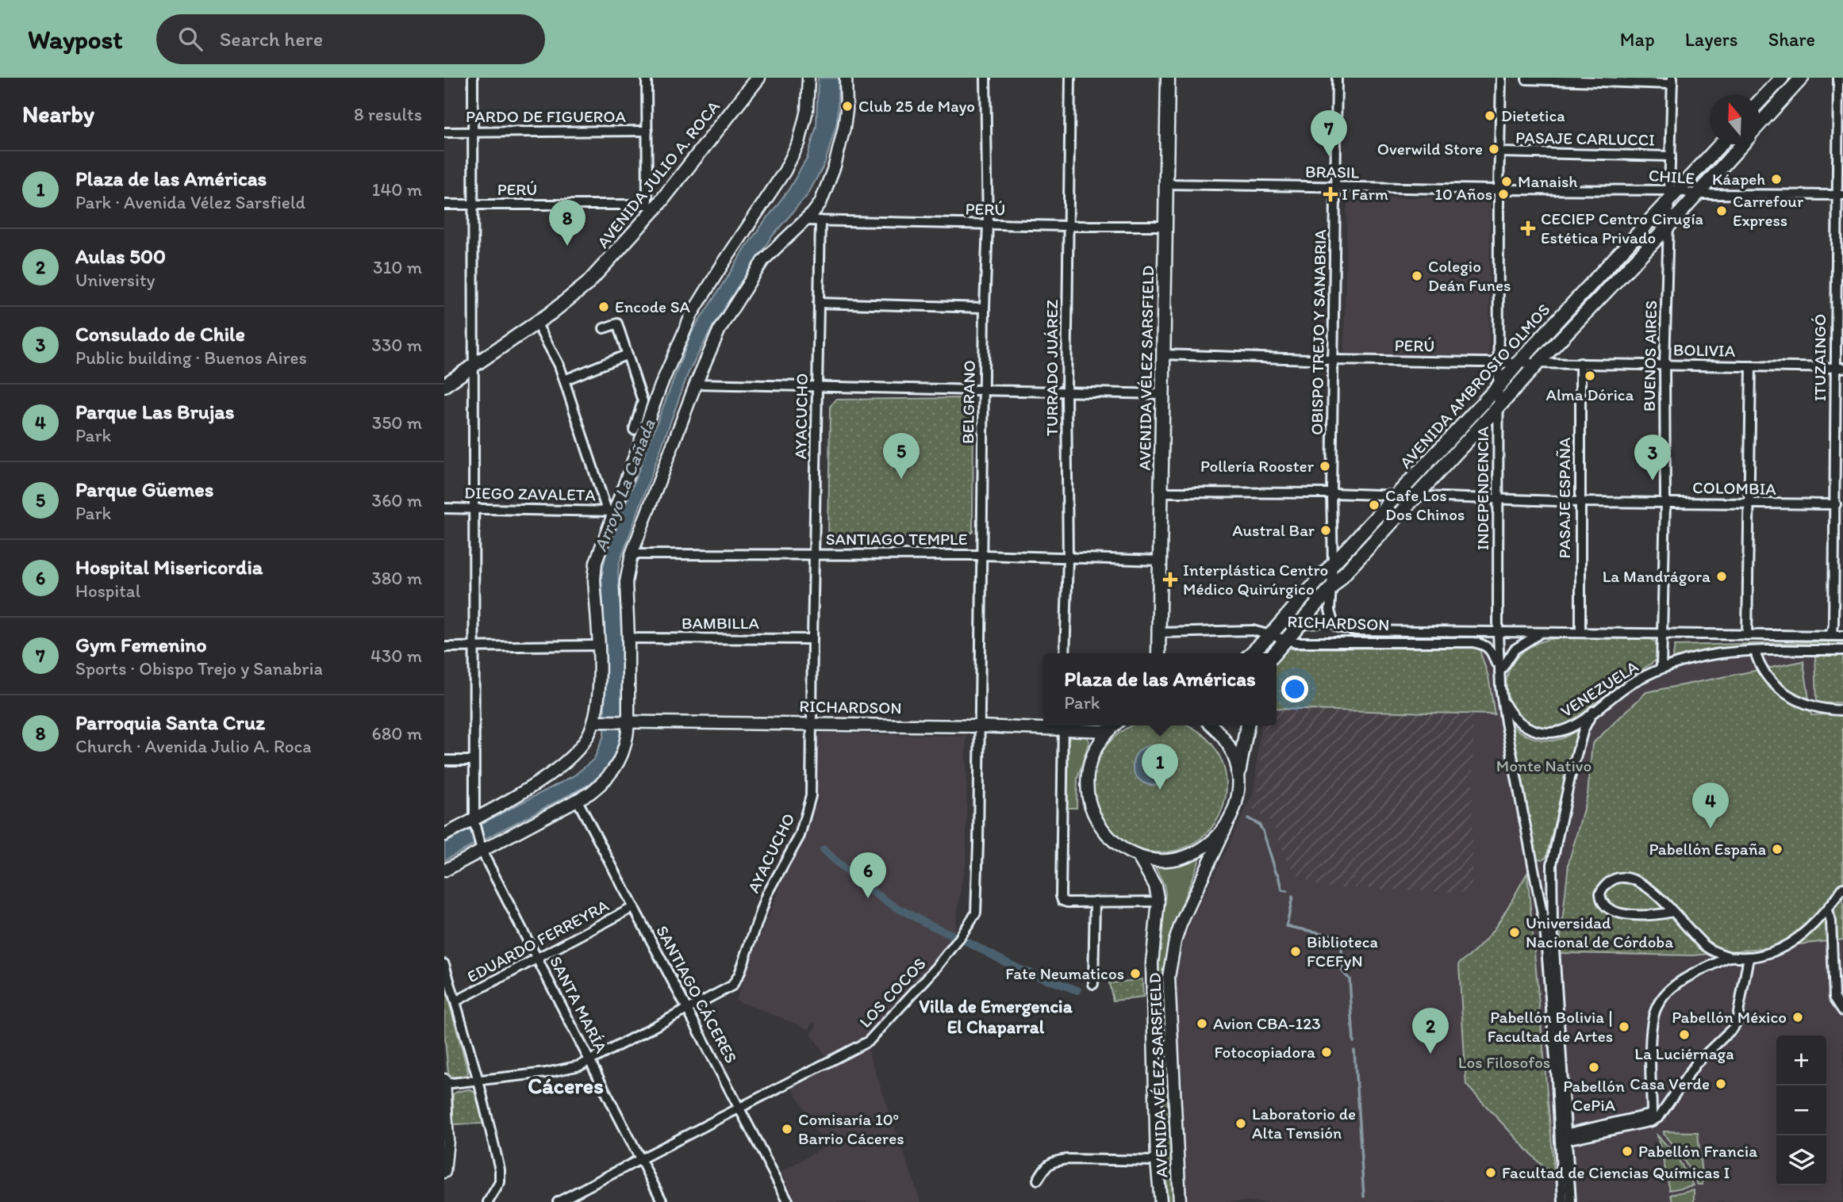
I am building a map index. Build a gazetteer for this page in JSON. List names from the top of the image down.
{
  "streets": {
    "main road": [
      "AVENIDA JULIO A. ROCA",
      "AVENIDA VÉLEZ SARSFIELD",
      "AVENIDA AMBROSIO OLMOS",
      "RICHARDSON"
    ],
    "street": [
      "PARDO DE FIGUEROA",
      "PASAJE CARLUCCI",
      "BRASIL",
      "CHILE",
      "PERÚ",
      "OBISPO TREJO Y SANABRIA",
      "BOLIVIA",
      "BUENOS AIRES",
      "ITUZAINGÓ",
      "TURRADO JUÁREZ",
      "BELGRANO",
      "AYACUCHO",
      "INDEPENDENCIA",
      "COLOMBIA",
      "DIEGO ZAVALETA",
      "PASAJE ESPAÑA",
      "SANTIAGO TEMPLE",
      "BAMBILLA",
      "VENEZUELA",
      "EDUARDO FERREYRA",
      "LOS COCOS",
      "SANTIAGO CÁCERES",
      "SANTA MARÍA"
    ]
  },
  "crossings": [
    ["PARDO DE FIGUEROA", "SANTA MARÍA"],
    ["PASAJE CARLUCCI", "BUENOS AIRES"],
    ["PASAJE CARLUCCI", "INDEPENDENCIA"],
    ["BRASIL", "CHILE"],
    ["BRASIL", "OBISPO TREJO Y SANABRIA"],
    ["BRASIL", "AVENIDA VÉLEZ SARSFIELD"],
    ["BRASIL", "INDEPENDENCIA"],
    ["AVENIDA JULIO A. ROCA", "PERÚ"],
    ["AVENIDA JULIO A. ROCA", "SANTA MARÍA"],
    ["CHILE", "BUENOS AIRES"],
    ["CHILE", "ITUZAINGÓ"],
    ["CHILE", "AVENIDA AMBROSIO OLMOS"],
    ["CHILE", "INDEPENDENCIA"],
    ["PERÚ", "OBISPO TREJO Y SANABRIA"],
    ["PERÚ", "BOLIVIA"],
    ["PERÚ", "TURRADO JUÁREZ"],
    ["PERÚ", "AVENIDA VÉLEZ SARSFIELD"],
    ["PERÚ", "BELGRANO"],
    ["PERÚ", "AYACUCHO"],
    ["PERÚ", "INDEPENDENCIA"],
    ["PERÚ", "SANTA MARÍA"],
    ["OBISPO TREJO Y SANABRIA", "AVENIDA AMBROSIO OLMOS"],
    ["OBISPO TREJO Y SANABRIA", "RICHARDSON"],
    ["BOLIVIA", "BUENOS AIRES"],
    ["BOLIVIA", "ITUZAINGÓ"],
    ["BOLIVIA", "AVENIDA AMBROSIO OLMOS"],
    ["BOLIVIA", "INDEPENDENCIA"],
    ["BOLIVIA", "PASAJE ESPAÑA"],
    ["BUENOS AIRES", "AVENIDA AMBROSIO OLMOS"],
    ["BUENOS AIRES", "COLOMBIA"],
    ["BUENOS AIRES", "VENEZUELA"],
    ["ITUZAINGÓ", "COLOMBIA"],
    ["ITUZAINGÓ", "VENEZUELA"],
    ["TURRADO JUÁREZ", "SANTIAGO TEMPLE"],
    ["AVENIDA VÉLEZ SARSFIELD", "SANTIAGO TEMPLE"],
    ["AVENIDA VÉLEZ SARSFIELD", "RICHARDSON"],
    ["AVENIDA AMBROSIO OLMOS", "INDEPENDENCIA"],
    ["AVENIDA AMBROSIO OLMOS", "RICHARDSON"],
    ["BELGRANO", "SANTIAGO TEMPLE"],
    ["BELGRANO", "RICHARDSON"],
    ["BELGRANO", "LOS COCOS"],
    ["AYACUCHO", "SANTIAGO TEMPLE"],
    ["AYACUCHO", "BAMBILLA"],
    ["AYACUCHO", "RICHARDSON"],
    ["AYACUCHO", "SANTIAGO CÁCERES"],
    ["AYACUCHO", "SANTA MARÍA"],
    ["INDEPENDENCIA", "COLOMBIA"],
    ["INDEPENDENCIA", "RICHARDSON"],
    ["INDEPENDENCIA", "VENEZUELA"],
    ["COLOMBIA", "PASAJE ESPAÑA"],
    ["DIEGO ZAVALETA", "SANTA MARÍA"],
    ["PASAJE ESPAÑA", "VENEZUELA"],
    ["RICHARDSON", "VENEZUELA"],
    ["RICHARDSON", "LOS COCOS"],
    ["EDUARDO FERREYRA", "SANTIAGO CÁCERES"],
    ["EDUARDO FERREYRA", "SANTA MARÍA"],
    ["LOS COCOS", "SANTIAGO CÁCERES"],
    ["LOS COCOS", "SANTA MARÍA"]
  ],
  "districts": ["Villa de Emergencia El Chaparral", "Cáceres"],
  "water": ["Arroyo La Cañada"],
  "parks": ["Monte Nativo", "Los Filosofos"],
  "places": {
    "other": [
      "Club 25 de Mayo",
      "Dietetica",
      "Overwild Store",
      "Káapeh",
      "Manaish",
      "10 Años",
      "Carrefour Express",
      "Colegio Deán Funes",
      "Encode SA",
      "Alma Dórica",
      "Pollería Rooster",
      "Cafe Los Dos Chinos",
      "Austral Bar",
      "La Mandrágora",
      "Pabellón España",
      "Universidad Nacional de Córdoba",
      "Biblioteca FCEFyN",
      "Fate Neumaticos",
      "Pabellón México",
      "Avion CBA-123",
      "Pabellón Bolivia | Facultad de Artes",
      "La Luciérnaga",
      "Fotocopiadora",
      "Pabellón CePiA",
      "Casa Verde",
      "Laboratorio de Alta Tensión",
      "Comisaría 10º Barrio Cáceres",
      "Pabellón Francia",
      "Facultad de Ciencias Químicas I"
    ],
    "health": ["I Farm", "CECIEP Centro Cirugía Estética Privado", "Interplástica Centro Médico Quirúrgico"]
  },
  "north": "top",
  "page": {
    "header": "Waypost",
    "search": "Search here",
    "nav": ["Map", "Layers", "Share"],
    "heading": ["Nearby", "8 results"],
    "pins": [
      "7",
      "8",
      "5",
      "3",
      "1",
      "4",
      "6",
      "2"
    ],
    "list": [
      {
        "mark": "1",
        "name": "Plaza de las Américas",
        "note": "Park · Avenida Vélez Sarsfield",
        "value": "140 m"
      },
      {
        "mark": "2",
        "name": "Aulas 500",
        "note": "University",
        "value": "310 m"
      },
      {
        "mark": "3",
        "name": "Consulado de Chile",
        "note": "Public building · Buenos Aires",
        "value": "330 m"
      },
      {
        "mark": "4",
        "name": "Parque Las Brujas",
        "note": "Park",
        "value": "350 m"
      },
      {
        "mark": "5",
        "name": "Parque Güemes",
        "note": "Park",
        "value": "360 m"
      },
      {
        "mark": "6",
        "name": "Hospital Misericordia",
        "note": "Hospital",
        "value": "380 m"
      },
      {
        "mark": "7",
        "name": "Gym Femenino",
        "note": "Sports · Obispo Trejo y Sanabria",
        "value": "430 m"
      },
      {
        "mark": "8",
        "name": "Parroquia Santa Cruz",
        "note": "Church · Avenida Julio A. Roca",
        "value": "680 m"
      }
    ],
    "popup": ["Plaza de las Américas", "Park"],
    "map_buttons": ["+", "−"]
  }
}
